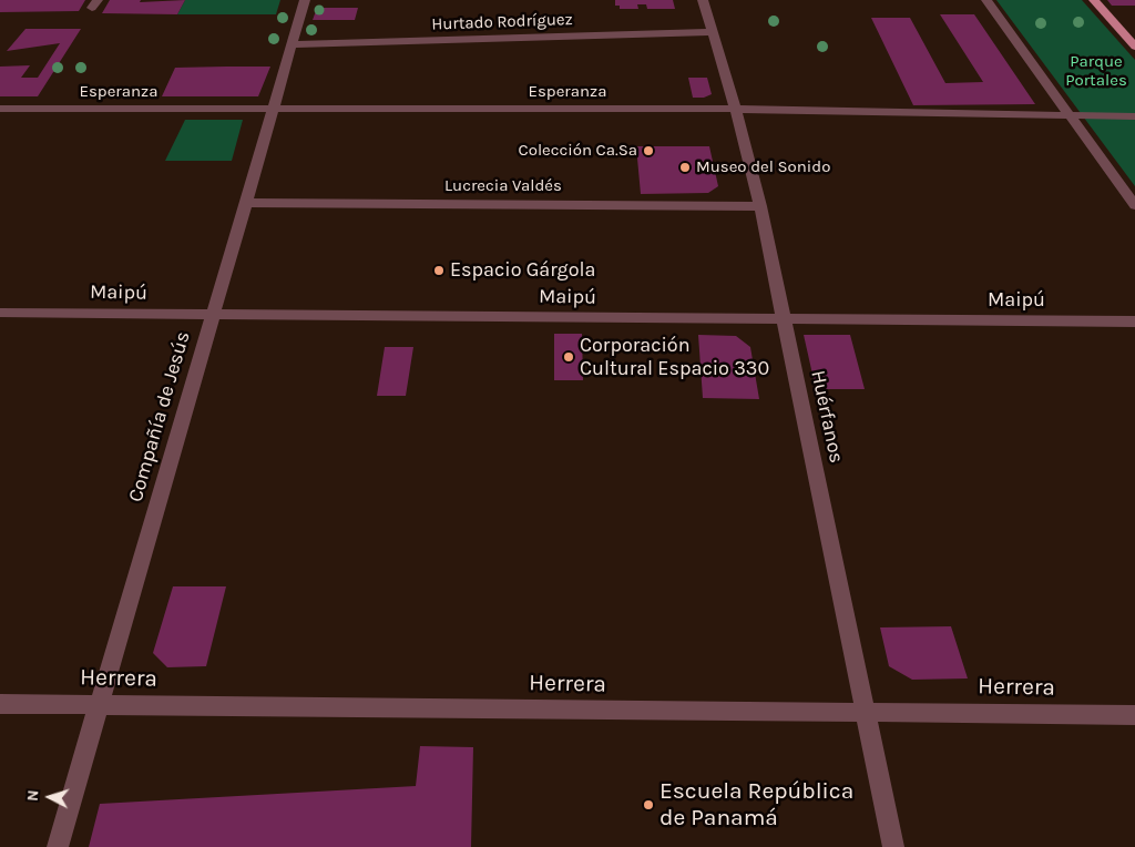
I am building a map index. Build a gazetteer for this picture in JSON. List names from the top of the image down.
{
  "streets": {
    "street": [
      "Hurtado Rodríguez",
      "Esperanza",
      "Lucrecia Valdés",
      "Maipú",
      "Compañía de Jesús",
      "Huérfanos",
      "Herrera"
    ]
  },
  "crossings": [
    ["Hurtado Rodríguez", "Compañía de Jesús"],
    ["Hurtado Rodríguez", "Huérfanos"],
    ["Esperanza", "Compañía de Jesús"],
    ["Esperanza", "Huérfanos"],
    ["Lucrecia Valdés", "Compañía de Jesús"],
    ["Lucrecia Valdés", "Huérfanos"],
    ["Maipú", "Compañía de Jesús"],
    ["Maipú", "Huérfanos"],
    ["Compañía de Jesús", "Herrera"],
    ["Huérfanos", "Herrera"]
  ],
  "parks": ["Parque Portales"],
  "places": [
    "Colección Ca.Sa",
    "Museo del Sonido",
    "Espacio Gárgola",
    "Corporación Cultural Espacio 330",
    "Escuela República de Panamá"
  ],
  "north": "left"
}
